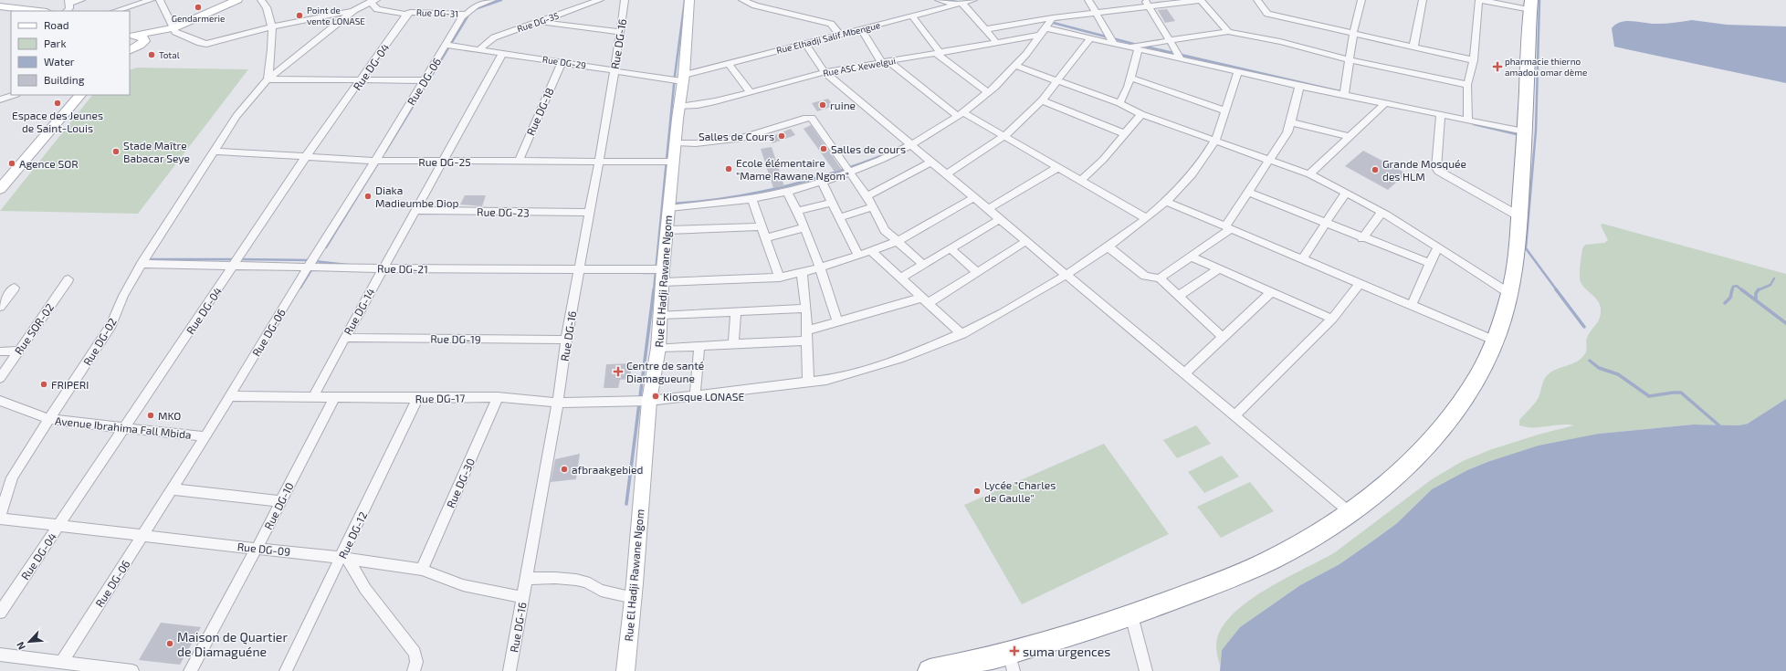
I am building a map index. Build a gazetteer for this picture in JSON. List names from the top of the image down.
{
  "streets": {
    "street": [
      "Rue DG-31",
      "Rue DG-35",
      "Rue Elhadji Salif Mbengue",
      "Rue DG-16",
      "Rue DG-29",
      "Rue DG-04",
      "Rue ASC Xewelgui",
      "Rue DG-06",
      "Rue DG-18",
      "Rue DG-25",
      "Rue DG-23",
      "Rue DG-21",
      "Rue El Hadji Rawane Ngom",
      "Rue DG-14",
      "Rue SOR-02",
      "Rue DG-19",
      "Rue DG-02",
      "Rue DG-17",
      "Avenue Ibrahima Fall Mbida",
      "Rue DG-30",
      "Rue DG-10",
      "Rue DG-12",
      "Rue DG-09"
    ]
  },
  "crossings": [
    ["Rue DG-31", "Rue DG-04"],
    ["Rue DG-31", "Rue DG-06"],
    ["Rue DG-35", "Rue DG-29"],
    ["Rue Elhadji Salif Mbengue", "Rue DG-29"],
    ["Rue Elhadji Salif Mbengue", "Rue El Hadji Rawane Ngom"],
    ["Rue DG-16", "Rue DG-29"],
    ["Rue DG-16", "Rue DG-25"],
    ["Rue DG-16", "Rue DG-23"],
    ["Rue DG-16", "Rue DG-21"],
    ["Rue DG-16", "Rue DG-19"],
    ["Rue DG-16", "Rue DG-17"],
    ["Rue DG-16", "Rue DG-09"],
    ["Rue DG-29", "Rue DG-06"],
    ["Rue DG-29", "Rue DG-18"],
    ["Rue DG-29", "Rue El Hadji Rawane Ngom"],
    ["Rue DG-29", "Rue DG-14"],
    ["Rue DG-04", "Rue DG-25"],
    ["Rue DG-04", "Rue DG-21"],
    ["Rue DG-04", "Avenue Ibrahima Fall Mbida"],
    ["Rue DG-04", "Rue DG-09"],
    ["Rue ASC Xewelgui", "Rue El Hadji Rawane Ngom"],
    ["Rue DG-06", "Rue DG-25"],
    ["Rue DG-06", "Rue DG-21"],
    ["Rue DG-06", "Rue DG-17"],
    ["Rue DG-06", "Avenue Ibrahima Fall Mbida"],
    ["Rue DG-06", "Rue DG-09"],
    ["Rue DG-18", "Rue DG-25"],
    ["Rue DG-25", "Rue El Hadji Rawane Ngom"],
    ["Rue DG-25", "Rue DG-14"],
    ["Rue DG-25", "Rue DG-02"],
    ["Rue DG-23", "Rue DG-14"],
    ["Rue DG-21", "Rue El Hadji Rawane Ngom"],
    ["Rue DG-21", "Rue DG-14"],
    ["Rue DG-21", "Rue DG-02"],
    ["Rue El Hadji Rawane Ngom", "Rue DG-17"],
    ["Rue DG-14", "Rue DG-19"],
    ["Rue DG-14", "Rue DG-17"],
    ["Rue DG-02", "Avenue Ibrahima Fall Mbida"],
    ["Rue DG-17", "Rue DG-30"],
    ["Rue DG-17", "Rue DG-10"],
    ["Rue DG-17", "Rue DG-12"],
    ["Rue DG-30", "Rue DG-09"],
    ["Rue DG-10", "Rue DG-09"],
    ["Rue DG-12", "Rue DG-09"]
  ],
  "places": {
    "other": [
      "Gendarmerie",
      "Point de vente LONASE",
      "Total",
      "Espace des Jeunes de Saint-Louis",
      "ruine",
      "Salles de Cours",
      "Salles de cours",
      "Stade Maître Babacar Seye",
      "Agence SOR",
      "Ecole élémentaire \"Mame Rawane Ngom\"",
      "Grande Mosquée des HLM",
      "Diaka Madieumbe Diop",
      "FRIPERI",
      "Kiosque LONASE",
      "MKO",
      "afbraakgebied",
      "Lycée \"Charles de Gaulle\"",
      "Maison de Quartier de Diamaguéne"
    ],
    "health": ["pharmacie thierno amadou omar dème", "Centre de santé Diamagueune", "suma urgences"]
  },
  "legend": [
    "Road",
    "Park",
    "Water",
    "Building"
  ],
  "north": "bottom left"
}
